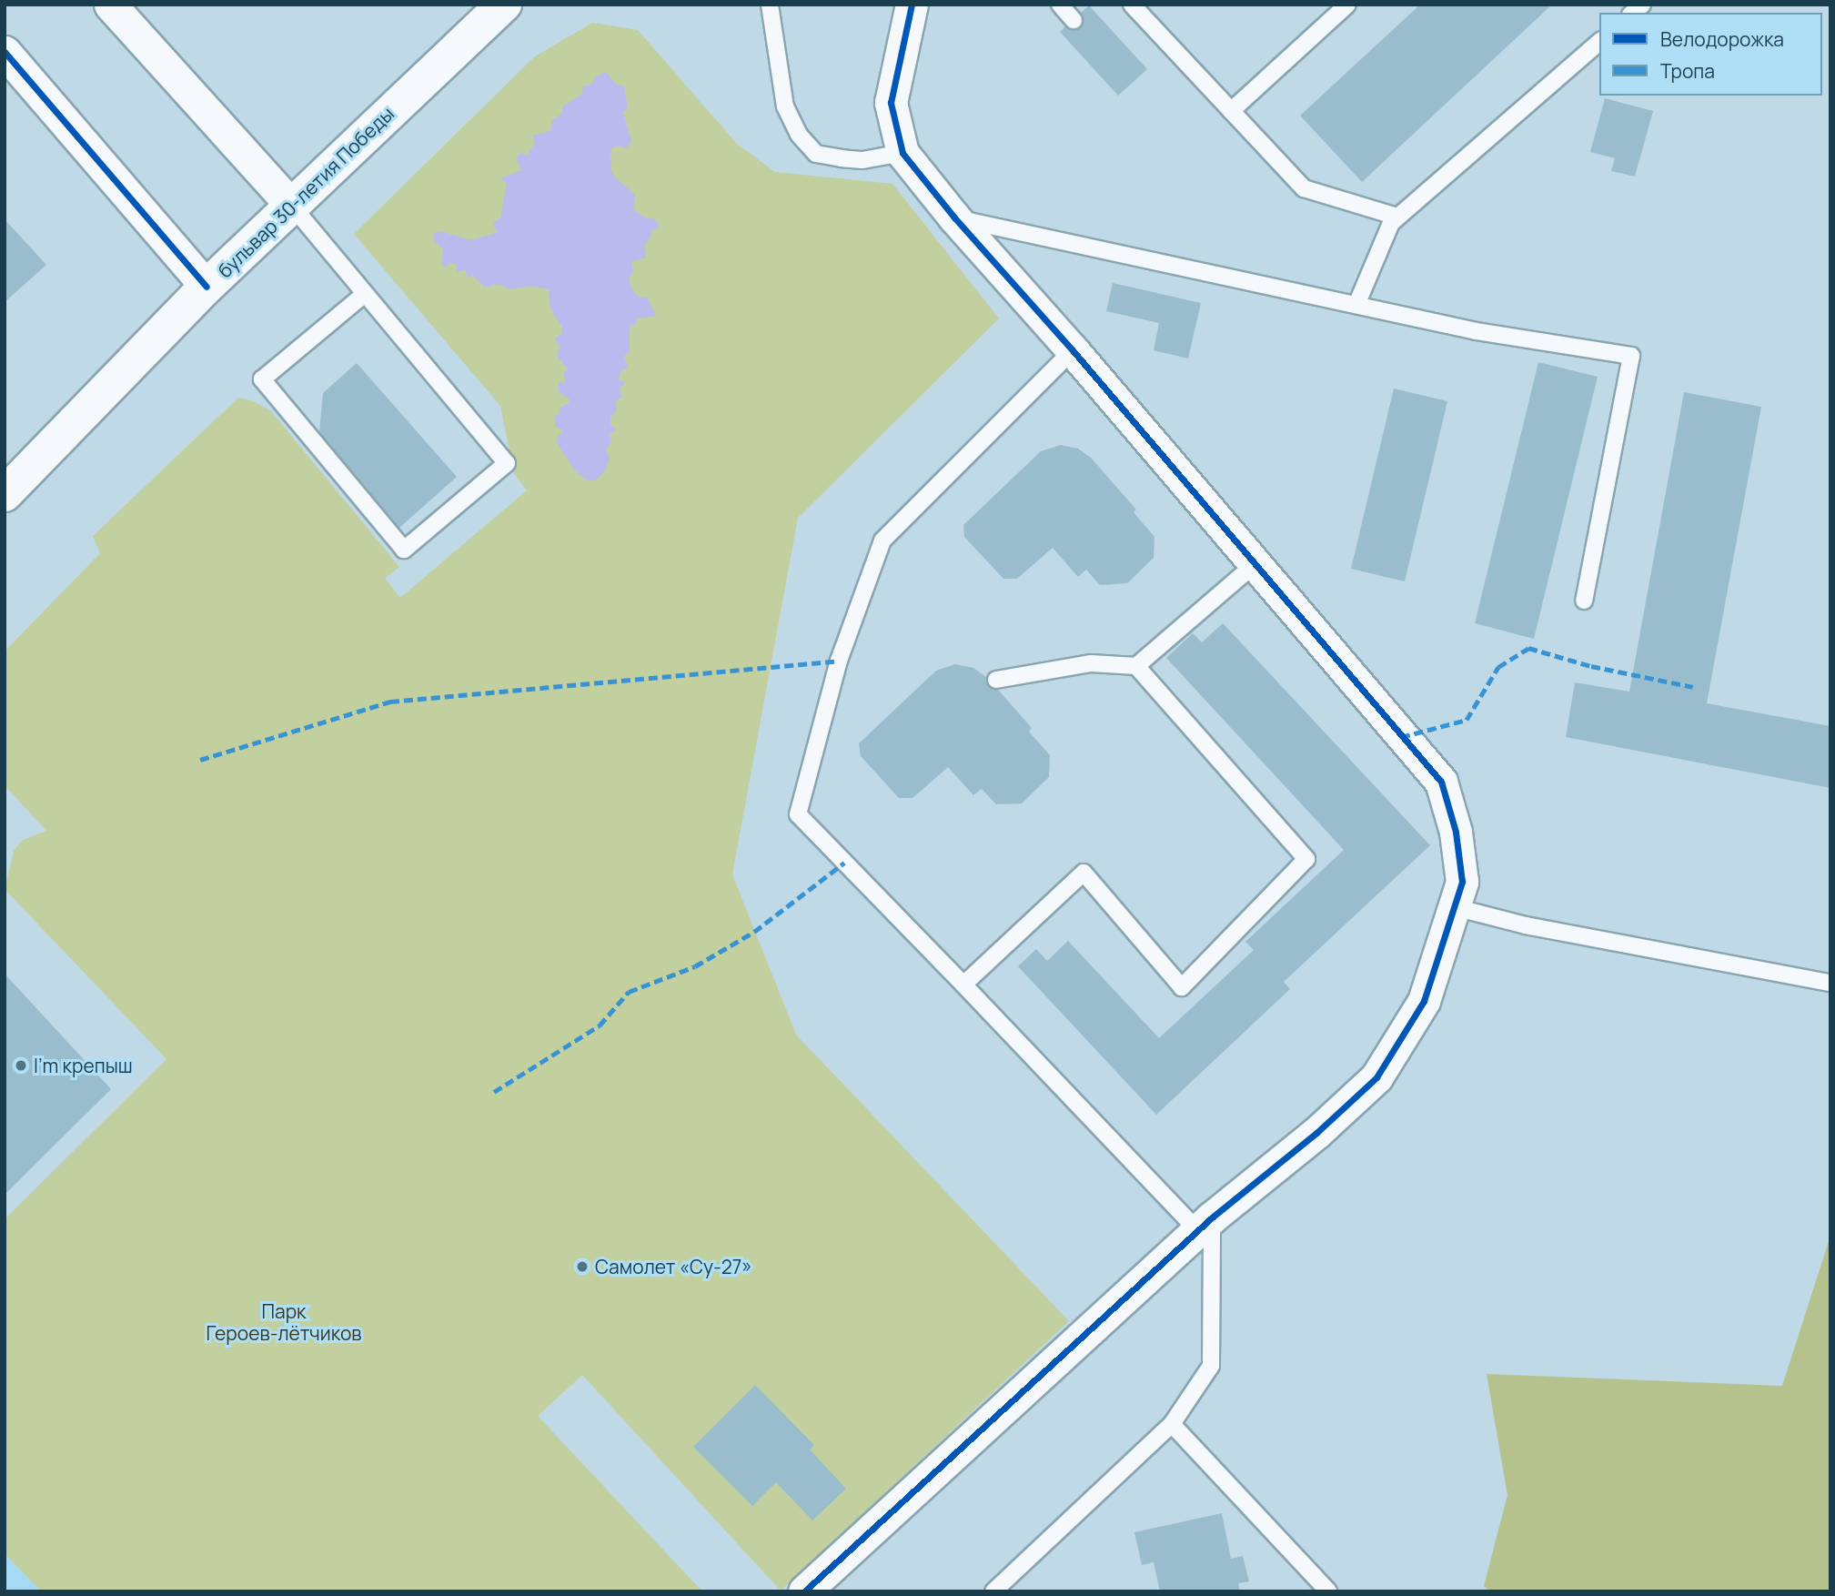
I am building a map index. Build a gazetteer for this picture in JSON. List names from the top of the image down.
{
  "streets": {
    "main road": ["бульвар 30-летия Победы"]
  },
  "parks": ["Парк Героев-лётчиков"],
  "places": ["I'm крепыш", "Самолет «Су-27»"],
  "legend": ["Велодорожка", "Тропа"]
}
